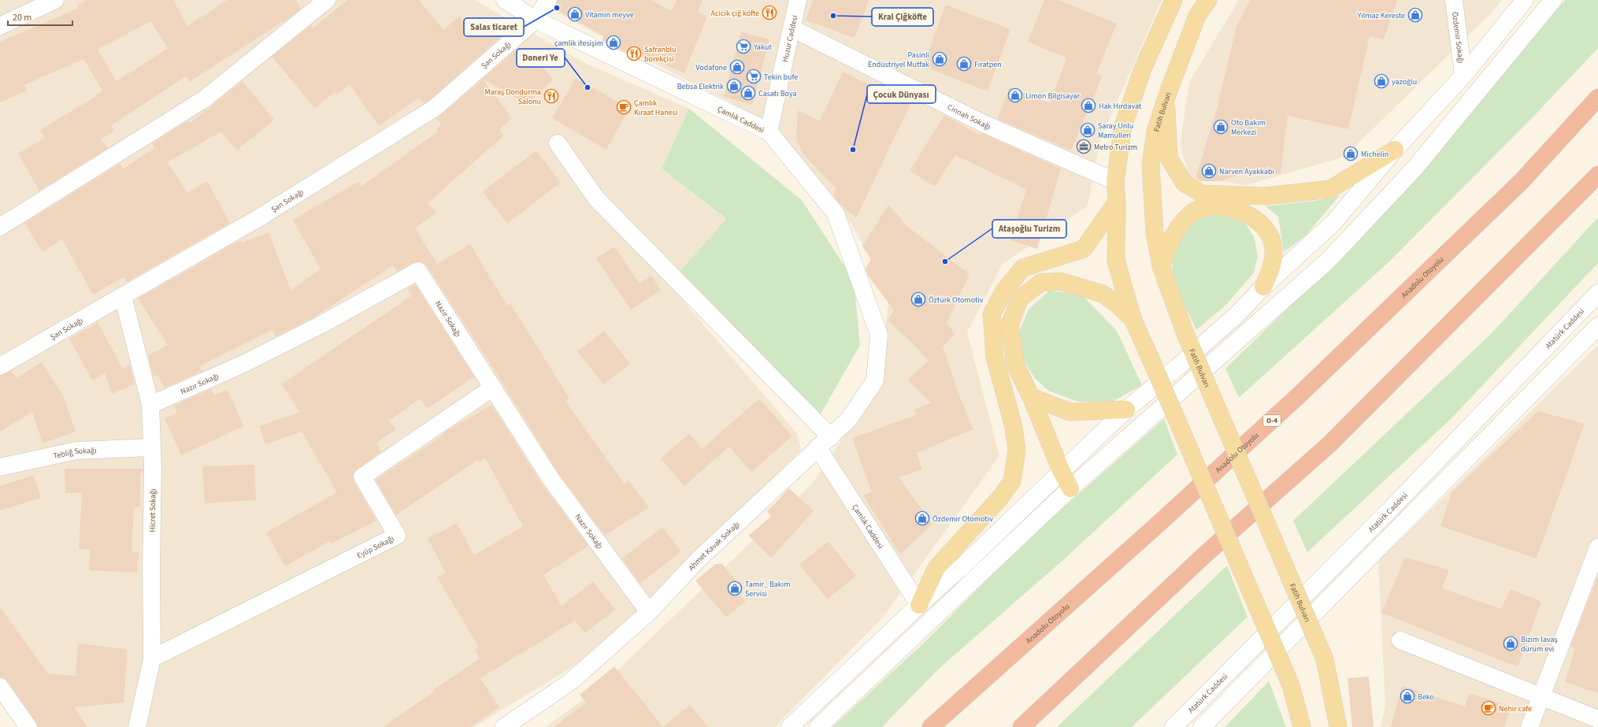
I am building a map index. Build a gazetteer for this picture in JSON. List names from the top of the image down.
{
  "streets": {
    "highway": ["Anadolu Otoyolu", "O-4"],
    "main road": ["Fatih Bulvarı"],
    "street": [
      "Özdemir Sokağı",
      "Huzur Caddesi",
      "Şan Sokağı",
      "Cinnah Sokağı",
      "Çamlık Caddesi",
      "Nazır Sokağı",
      "Atatürk Caddesi",
      "Tebliğ Sokağı",
      "Hicret Sokağı",
      "Ahmet Kavak Sokağı",
      "Eyüp Sokağı"
    ]
  },
  "crossings": [
    ["Huzur Caddesi", "Cinnah Sokağı"],
    ["Huzur Caddesi", "Çamlık Caddesi"],
    ["Şan Sokağı", "Çamlık Caddesi"],
    ["Şan Sokağı", "Hicret Sokağı"],
    ["Çamlık Caddesi", "Ahmet Kavak Sokağı"],
    ["Nazır Sokağı", "Hicret Sokağı"],
    ["Nazır Sokağı", "Ahmet Kavak Sokağı"],
    ["Nazır Sokağı", "Eyüp Sokağı"],
    ["Tebliğ Sokağı", "Hicret Sokağı"],
    ["Hicret Sokağı", "Eyüp Sokağı"]
  ],
  "places": {
    "other": [
      "Salas ticaret",
      "Kral Çiğköfte",
      "Doneri Ye",
      "Çocuk Dünyası",
      "Ataşoğlu Turizm"
    ],
    "restaurant": ["Acicik çiğ köfte", "Safranblu borekçisi", "Maraş Dondurma Salonu"],
    "shop": [
      "Vitamin meyve",
      "Yılmaz Kereste",
      "çamlik itesişim",
      "Pasinli Endüstriyel Mutfak",
      "Fıratpen",
      "Vodafone",
      "yazoğlu",
      "Bebsa Elektrik",
      "Casatı Boya",
      "Limon Bilgisayar",
      "Hak Hırdavat",
      "Oto Bakım Merkezi",
      "Saray Unlu Mamulleri",
      "Michelin",
      "Narven Ayakkabı",
      "Öztürk Otomotiv",
      "Özdemir Otomotiv",
      "Tamir_ Bakım Servisi",
      "Bizim lavaş dürüm evi",
      "Beko"
    ],
    "supermarket": ["Yakut", "Tekin bufe"],
    "cafe": ["Çamlık Kıraat Hanesi", "Nehir cafe"],
    "office": ["Metro Turizm"]
  },
  "scale_bar": "20 m"
}
